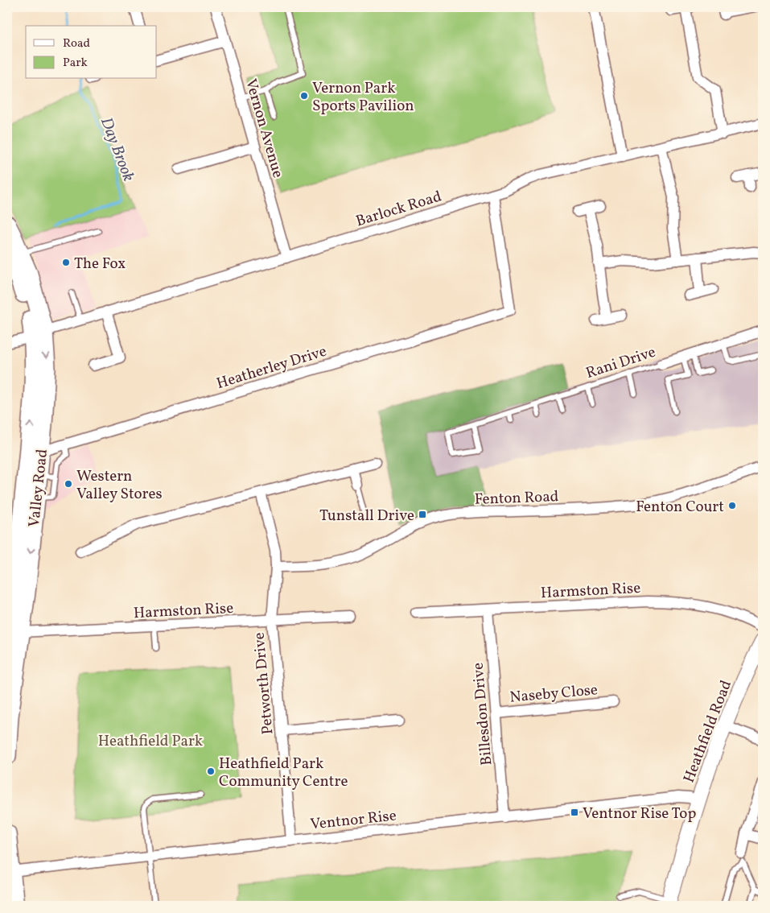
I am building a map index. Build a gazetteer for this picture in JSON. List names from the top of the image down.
{
  "streets": {
    "highway": ["Valley Road"],
    "main road": ["Heathfield Road"],
    "street": [
      "Vernon Avenue",
      "Barlock Road",
      "Rani Drive",
      "Heatherley Drive",
      "Fenton Road",
      "Harmston Rise",
      "Petworth Drive",
      "Naseby Close",
      "Billesdon Drive",
      "Ventnor Rise"
    ]
  },
  "crossings": [
    ["Vernon Avenue", "Barlock Road"],
    ["Barlock Road", "Heatherley Drive"],
    ["Barlock Road", "Valley Road"],
    ["Heatherley Drive", "Valley Road"],
    ["Valley Road", "Harmston Rise"],
    ["Harmston Rise", "Petworth Drive"],
    ["Harmston Rise", "Billesdon Drive"],
    ["Petworth Drive", "Ventnor Rise"],
    ["Naseby Close", "Billesdon Drive"],
    ["Billesdon Drive", "Ventnor Rise"],
    ["Heathfield Road", "Ventnor Rise"]
  ],
  "water": ["Day Brook"],
  "parks": ["Heathfield Park"],
  "places": {
    "other": [
      "Vernon Park Sports Pavilion",
      "The Fox",
      "Western Valley Stores",
      "Fenton Court",
      "Heathfield Park Community Centre"
    ],
    "transit": ["Tunstall Drive", "Ventnor Rise Top"]
  },
  "legend": ["Road", "Park"]
}
